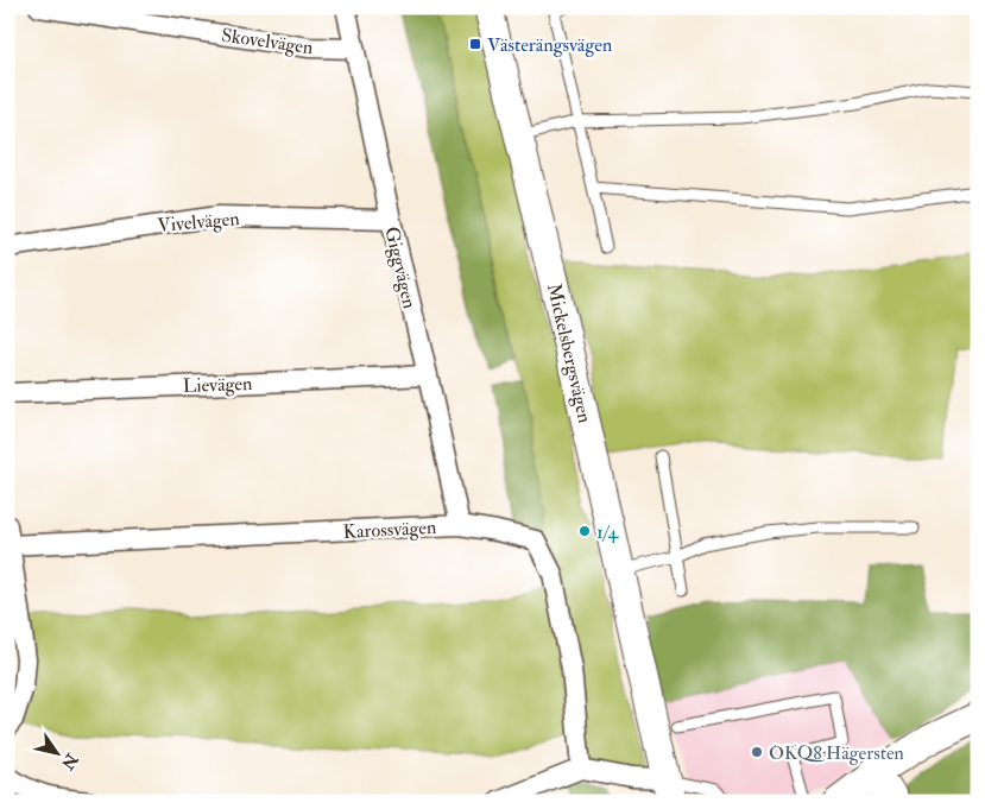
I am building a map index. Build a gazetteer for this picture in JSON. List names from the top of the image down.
{
  "streets": {
    "main road": ["Mickelsbergsvägen"],
    "street": [
      "Skovelvägen",
      "Vivelvägen",
      "Giggvägen",
      "Lievägen",
      "Karossvägen"
    ]
  },
  "crossings": [
    ["Skovelvägen", "Giggvägen"],
    ["Vivelvägen", "Giggvägen"],
    ["Giggvägen", "Lievägen"],
    ["Giggvägen", "Karossvägen"]
  ],
  "places": {
    "transit": ["Västerängsvägen"],
    "other": ["1/4", "OKQ8 Hägersten"]
  },
  "north": "bottom right"
}
